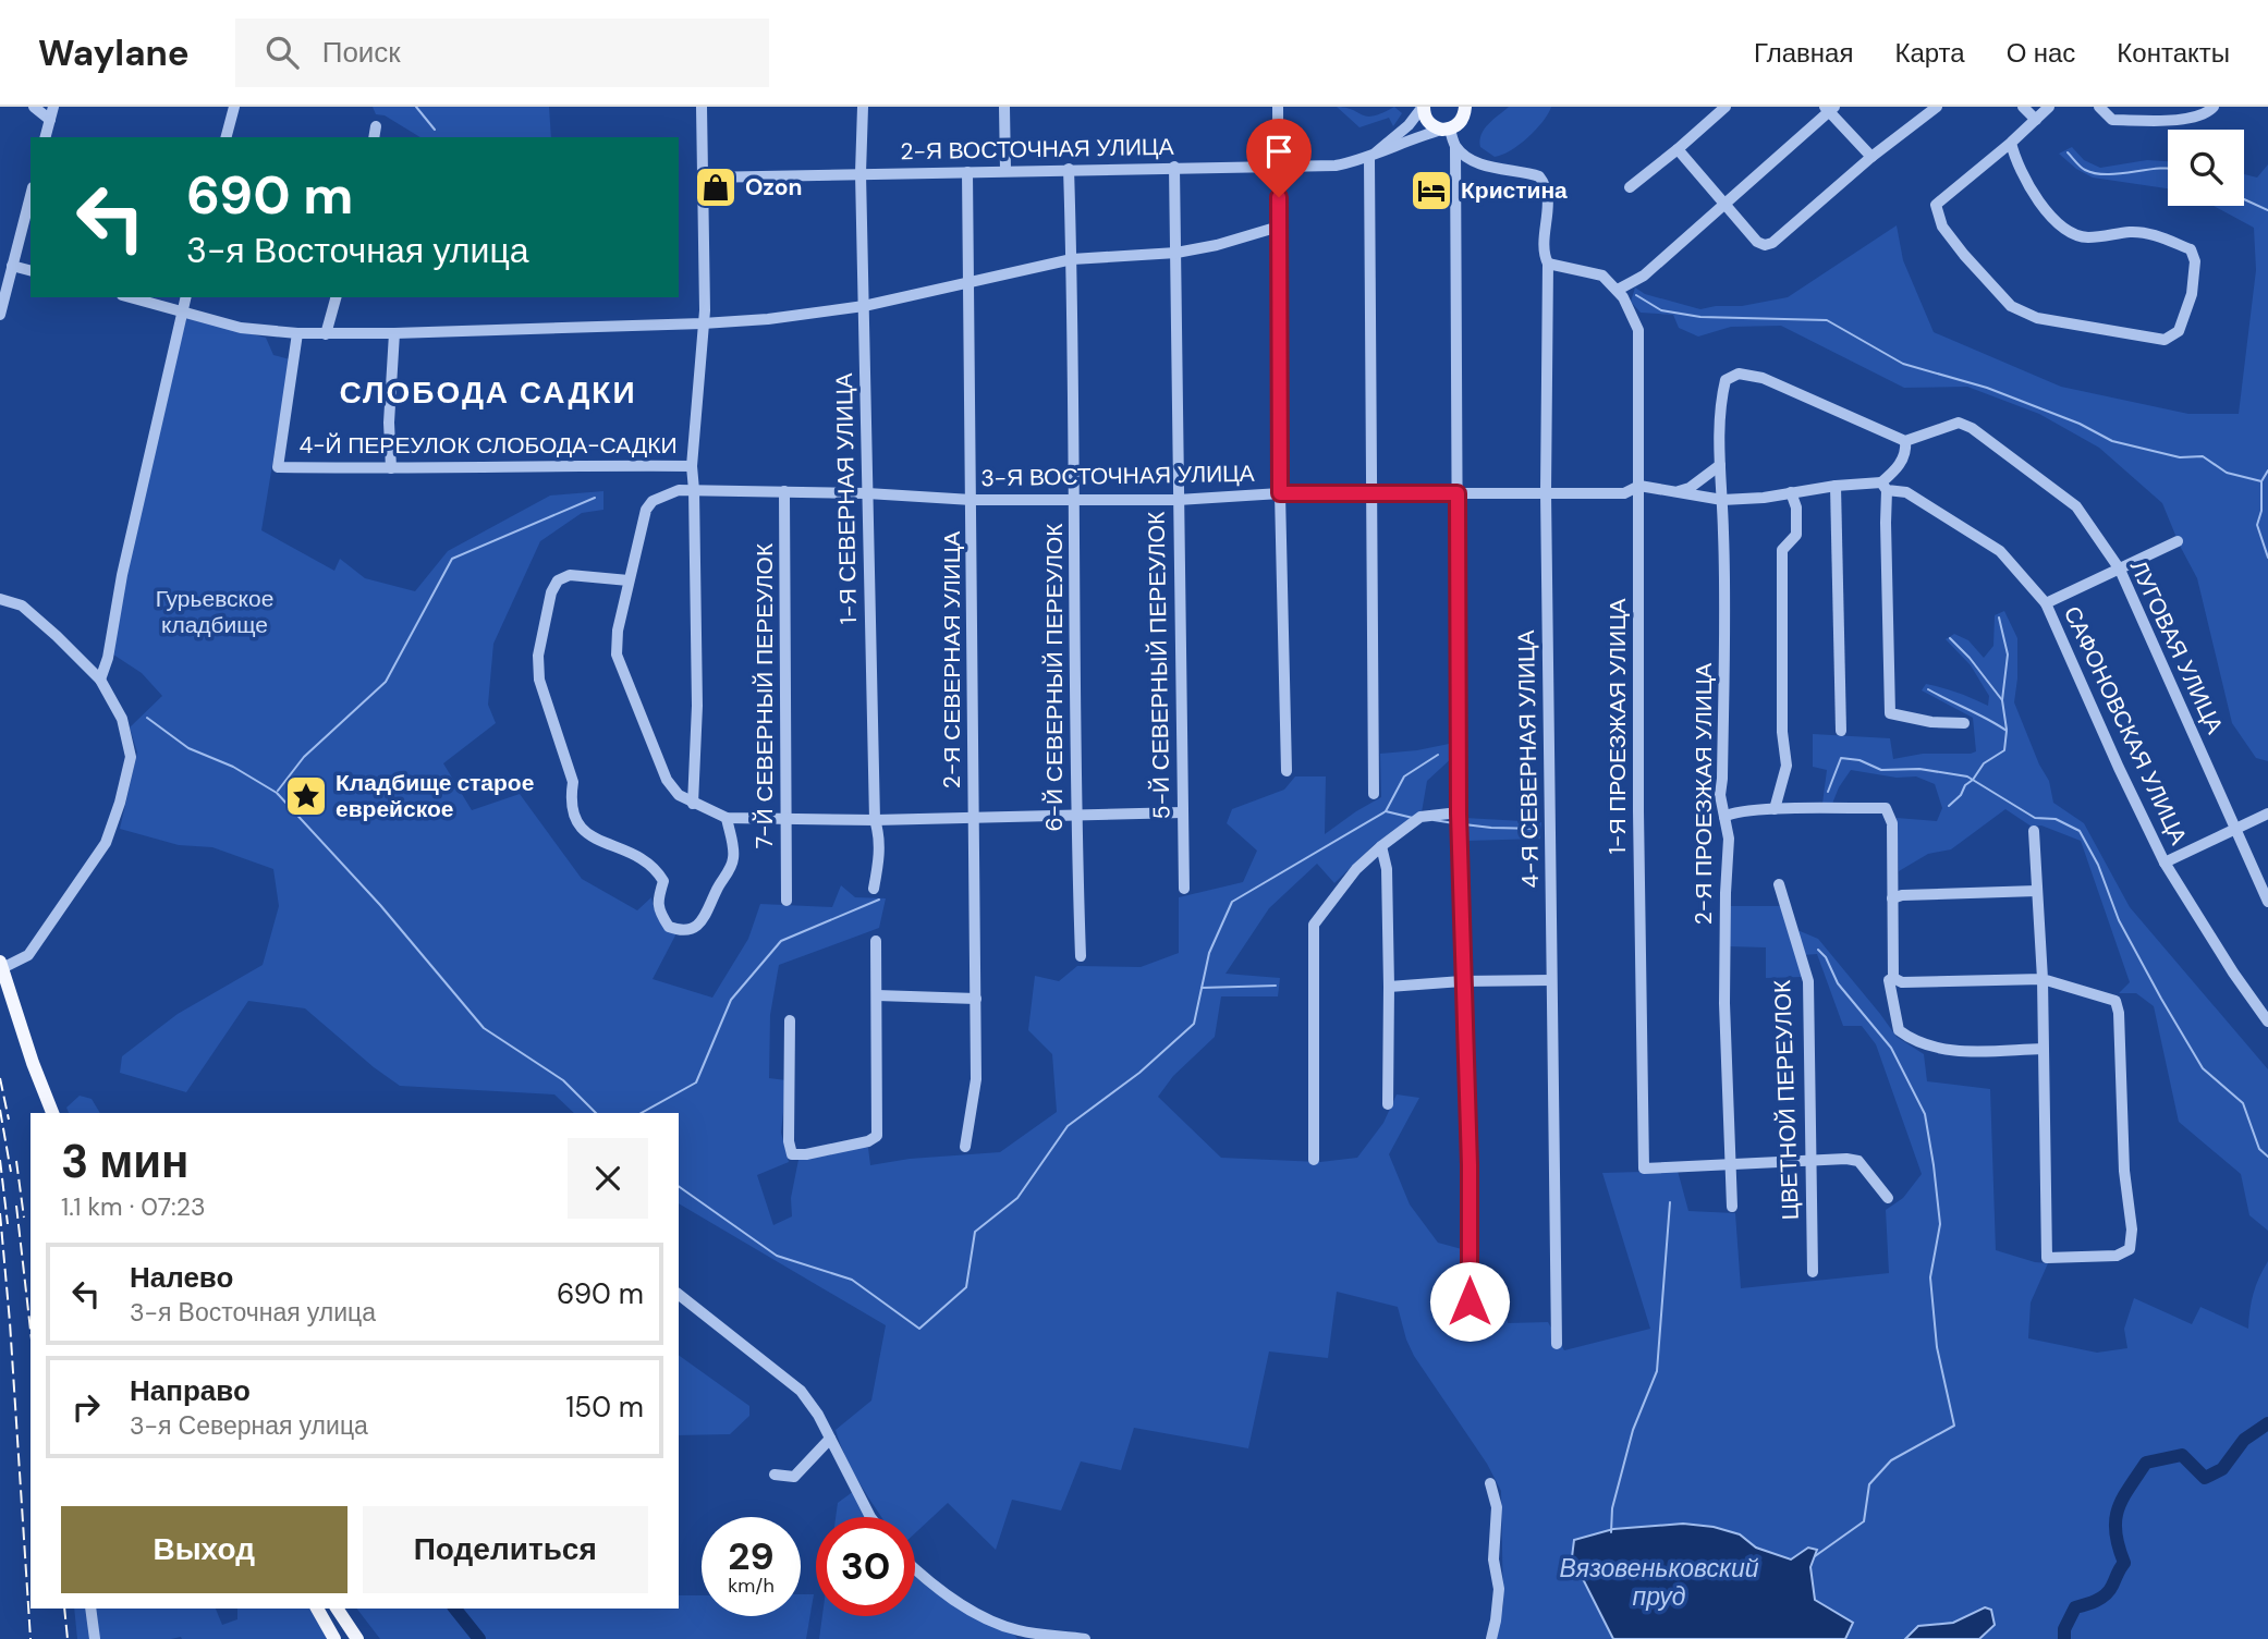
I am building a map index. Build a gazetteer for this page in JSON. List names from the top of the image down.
{
  "streets": {
    "street": [
      "2-Я ВОСТОЧНАЯ УЛИЦА",
      "4-Й ПЕРЕУЛОК СЛОБОДА-САДКИ",
      "3-Я ВОСТОЧНАЯ УЛИЦА",
      "1-Я СЕВЕРНАЯ УЛИЦА",
      "ЛУГОВАЯ УЛИЦА",
      "2-Я СЕВЕРНАЯ УЛИЦА",
      "5-Й СЕВЕРНЫЙ ПЕРЕУЛОК",
      "6-Й СЕВЕРНЫЙ ПЕРЕУЛОК",
      "7-Й СЕВЕРНЫЙ ПЕРЕУЛОК",
      "САФОНОВСКАЯ УЛИЦА",
      "1-Я ПРОЕЗЖАЯ УЛИЦА",
      "4-Я СЕВЕРНАЯ УЛИЦА",
      "2-Я ПРОЕЗЖАЯ УЛИЦА",
      "ЦВЕТНОЙ ПЕРЕУЛОК"
    ]
  },
  "crossings": [
    ["2-Я ВОСТОЧНАЯ УЛИЦА", "1-Я СЕВЕРНАЯ УЛИЦА"],
    ["2-Я ВОСТОЧНАЯ УЛИЦА", "2-Я СЕВЕРНАЯ УЛИЦА"],
    ["2-Я ВОСТОЧНАЯ УЛИЦА", "5-Й СЕВЕРНЫЙ ПЕРЕУЛОК"],
    ["2-Я ВОСТОЧНАЯ УЛИЦА", "6-Й СЕВЕРНЫЙ ПЕРЕУЛОК"],
    ["3-Я ВОСТОЧНАЯ УЛИЦА", "1-Я СЕВЕРНАЯ УЛИЦА"],
    ["3-Я ВОСТОЧНАЯ УЛИЦА", "2-Я СЕВЕРНАЯ УЛИЦА"],
    ["3-Я ВОСТОЧНАЯ УЛИЦА", "5-Й СЕВЕРНЫЙ ПЕРЕУЛОК"],
    ["3-Я ВОСТОЧНАЯ УЛИЦА", "6-Й СЕВЕРНЫЙ ПЕРЕУЛОК"],
    ["3-Я ВОСТОЧНАЯ УЛИЦА", "7-Й СЕВЕРНЫЙ ПЕРЕУЛОК"],
    ["3-Я ВОСТОЧНАЯ УЛИЦА", "САФОНОВСКАЯ УЛИЦА"],
    ["3-Я ВОСТОЧНАЯ УЛИЦА", "1-Я ПРОЕЗЖАЯ УЛИЦА"],
    ["3-Я ВОСТОЧНАЯ УЛИЦА", "4-Я СЕВЕРНАЯ УЛИЦА"],
    ["3-Я ВОСТОЧНАЯ УЛИЦА", "2-Я ПРОЕЗЖАЯ УЛИЦА"],
    ["ЛУГОВАЯ УЛИЦА", "2-Я ПРОЕЗЖАЯ УЛИЦА"],
    ["САФОНОВСКАЯ УЛИЦА", "2-Я ПРОЕЗЖАЯ УЛИЦА"],
    ["1-Я ПРОЕЗЖАЯ УЛИЦА", "2-Я ПРОЕЗЖАЯ УЛИЦА"]
  ],
  "districts": ["СЛОБОДА САДКИ"],
  "water": ["Вязовеньковский пруд"],
  "parks": ["Гурьевское кладбище"],
  "places": {
    "shop": ["Ozon"],
    "hotel": ["Кристина"],
    "place": ["Кладбище старое еврейское"]
  },
  "page": {
    "header": "Waylane",
    "search": "Поиск",
    "nav": [
      "Главная",
      "Карта",
      "О нас",
      "Контакты"
    ],
    "turn": ["690 m", "3-я Восточная улица"],
    "heading": ["3 мин", "1.1 km · 07:23"],
    "list": [
      {
        "name": "Налево",
        "note": "3-я Восточная улица",
        "value": "690 m"
      },
      {
        "name": "Направо",
        "note": "3-я Северная улица",
        "value": "150 m"
      }
    ],
    "buttons": ["Выход", "Поделиться"],
    "speed": "29 km/h",
    "limit": "30"
  }
}
